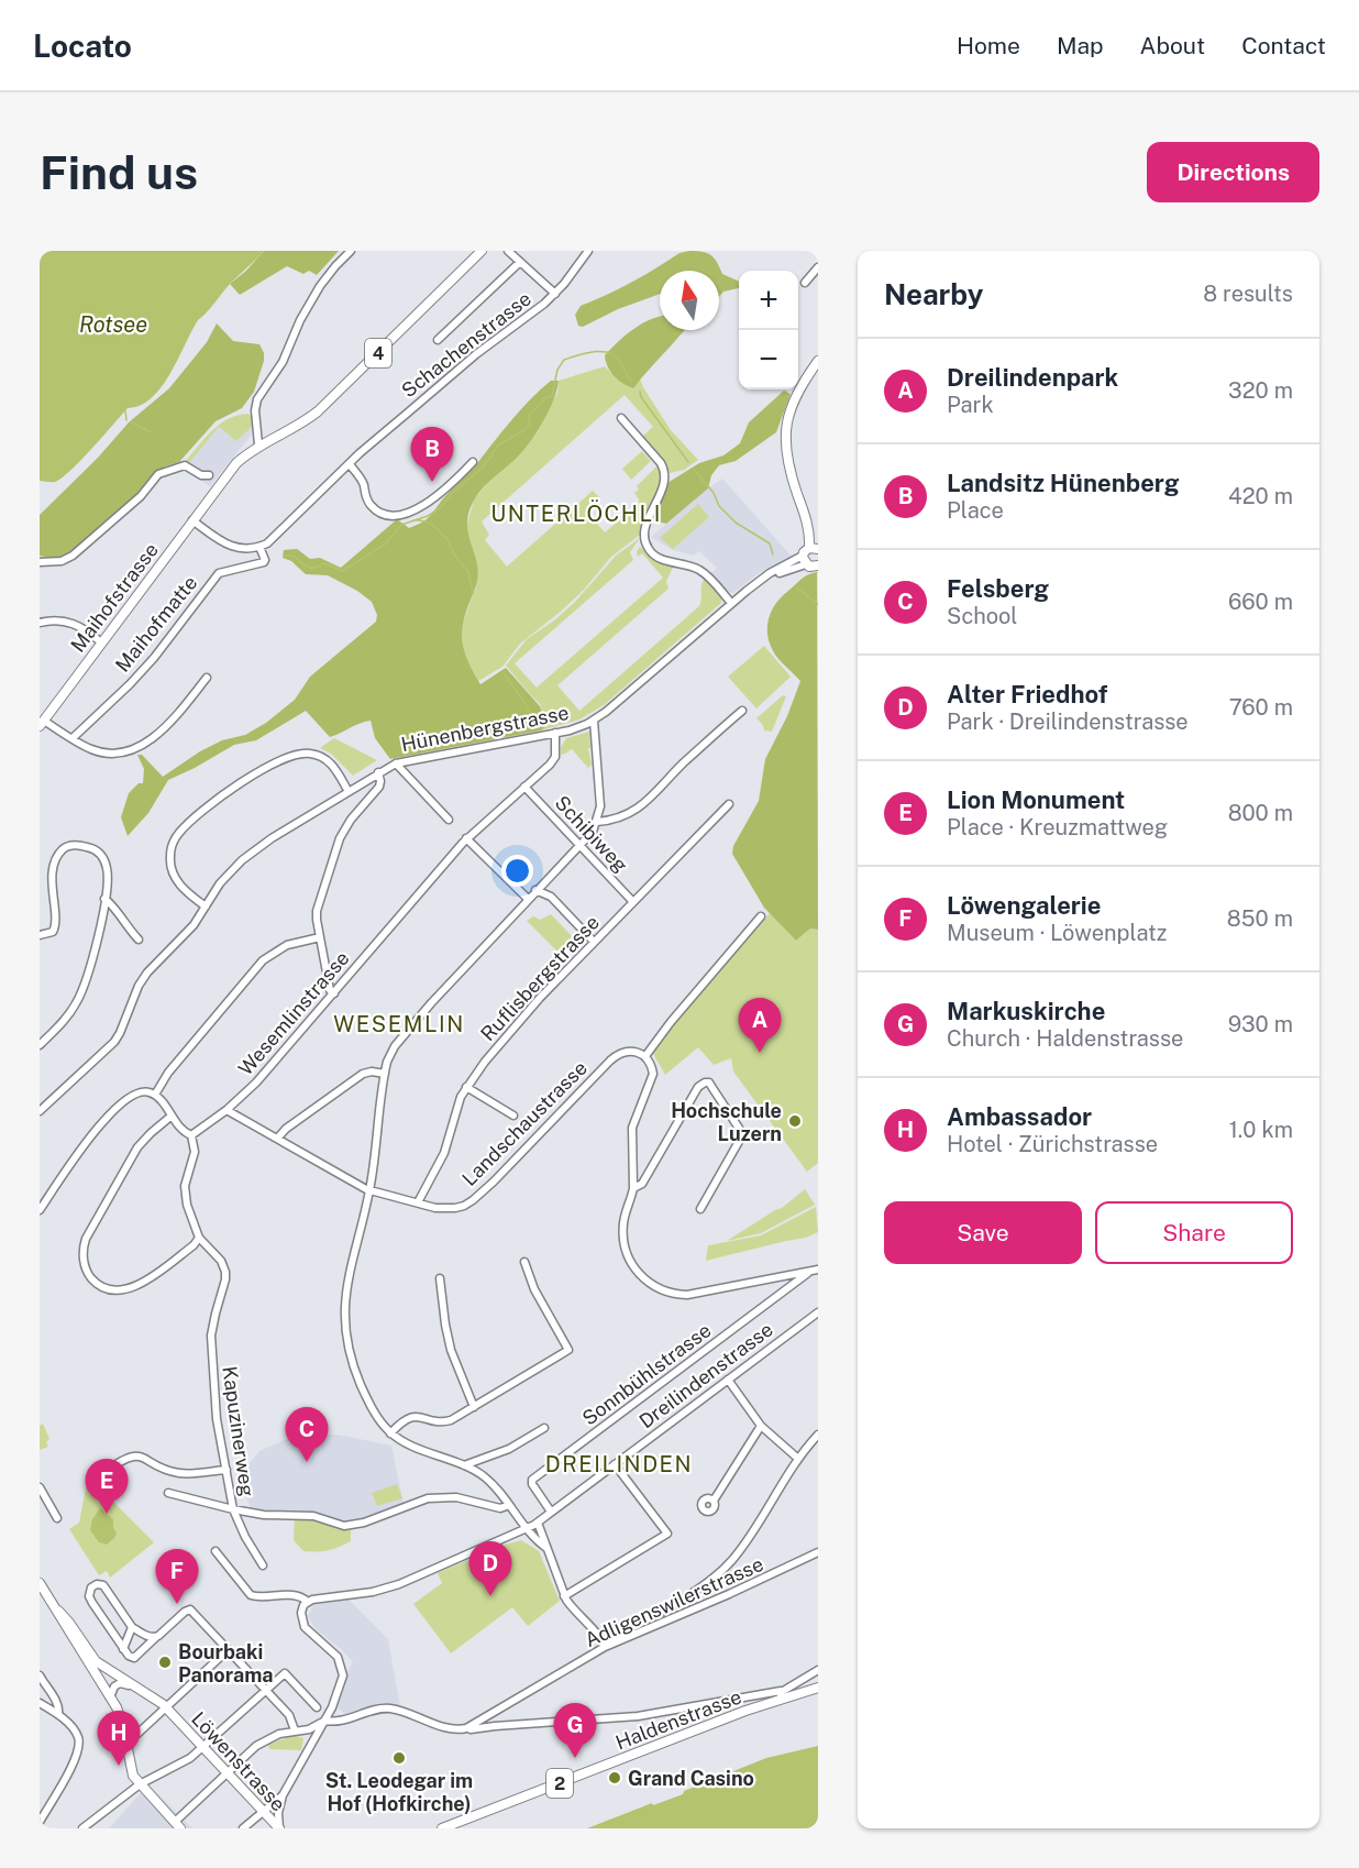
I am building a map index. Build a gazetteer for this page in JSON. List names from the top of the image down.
{
  "streets": {
    "main road": [
      "4",
      "Maihofstrasse",
      "Haldenstrasse",
      "Löwenstrasse",
      "2"
    ],
    "street": [
      "Schachenstrasse",
      "Maihofmatte",
      "Hünenbergstrasse",
      "Schibiweg",
      "Ruflisbergstrasse",
      "Wesemlinstrasse",
      "Landschaustrasse",
      "Sonnbühlstrasse",
      "Dreilindenstrasse",
      "Kapuzinerweg",
      "Adligenswilerstrasse"
    ]
  },
  "crossings": [
    ["Schachenstrasse", "Maihofmatte"],
    ["4", "Maihofstrasse"],
    ["Hünenbergstrasse", "Wesemlinstrasse"],
    ["Schibiweg", "Ruflisbergstrasse"],
    ["Schibiweg", "Wesemlinstrasse"],
    ["Ruflisbergstrasse", "Landschaustrasse"],
    ["Wesemlinstrasse", "Landschaustrasse"],
    ["Wesemlinstrasse", "Kapuzinerweg"],
    ["Sonnbühlstrasse", "Dreilindenstrasse"]
  ],
  "districts": ["UNTERLÖCHLI", "WESEMLIN", "DREILINDEN"],
  "water": ["Rotsee"],
  "places": [
    "Hochschule Luzern",
    "Bourbaki Panorama",
    "St. Leodegar im Hof (Hofkirche)",
    "Grand Casino"
  ],
  "north": "top",
  "page": {
    "header": "Locato",
    "nav": [
      "Home",
      "Map",
      "About",
      "Contact"
    ],
    "buttons": [
      "Directions",
      ["Save", "Share"]
    ],
    "title": "Find us",
    "heading": ["Nearby", "8 results"],
    "map_buttons": ["+", "−"],
    "list": [
      {
        "mark": "A",
        "name": "Dreilindenpark",
        "note": "Park",
        "value": "320 m"
      },
      {
        "mark": "B",
        "name": "Landsitz Hünenberg",
        "note": "Place",
        "value": "420 m"
      },
      {
        "mark": "C",
        "name": "Felsberg",
        "note": "School",
        "value": "660 m"
      },
      {
        "mark": "D",
        "name": "Alter Friedhof",
        "note": "Park · Dreilindenstrasse",
        "value": "760 m"
      },
      {
        "mark": "E",
        "name": "Lion Monument",
        "note": "Place · Kreuzmattweg",
        "value": "800 m"
      },
      {
        "mark": "F",
        "name": "Löwengalerie",
        "note": "Museum · Löwenplatz",
        "value": "850 m"
      },
      {
        "mark": "G",
        "name": "Markuskirche",
        "note": "Church · Haldenstrasse",
        "value": "930 m"
      },
      {
        "mark": "H",
        "name": "Ambassador",
        "note": "Hotel · Zürichstrasse",
        "value": "1.0 km"
      }
    ],
    "pins": [
      "B",
      "A",
      "C",
      "E",
      "D",
      "F",
      "G",
      "H"
    ]
  }
}
